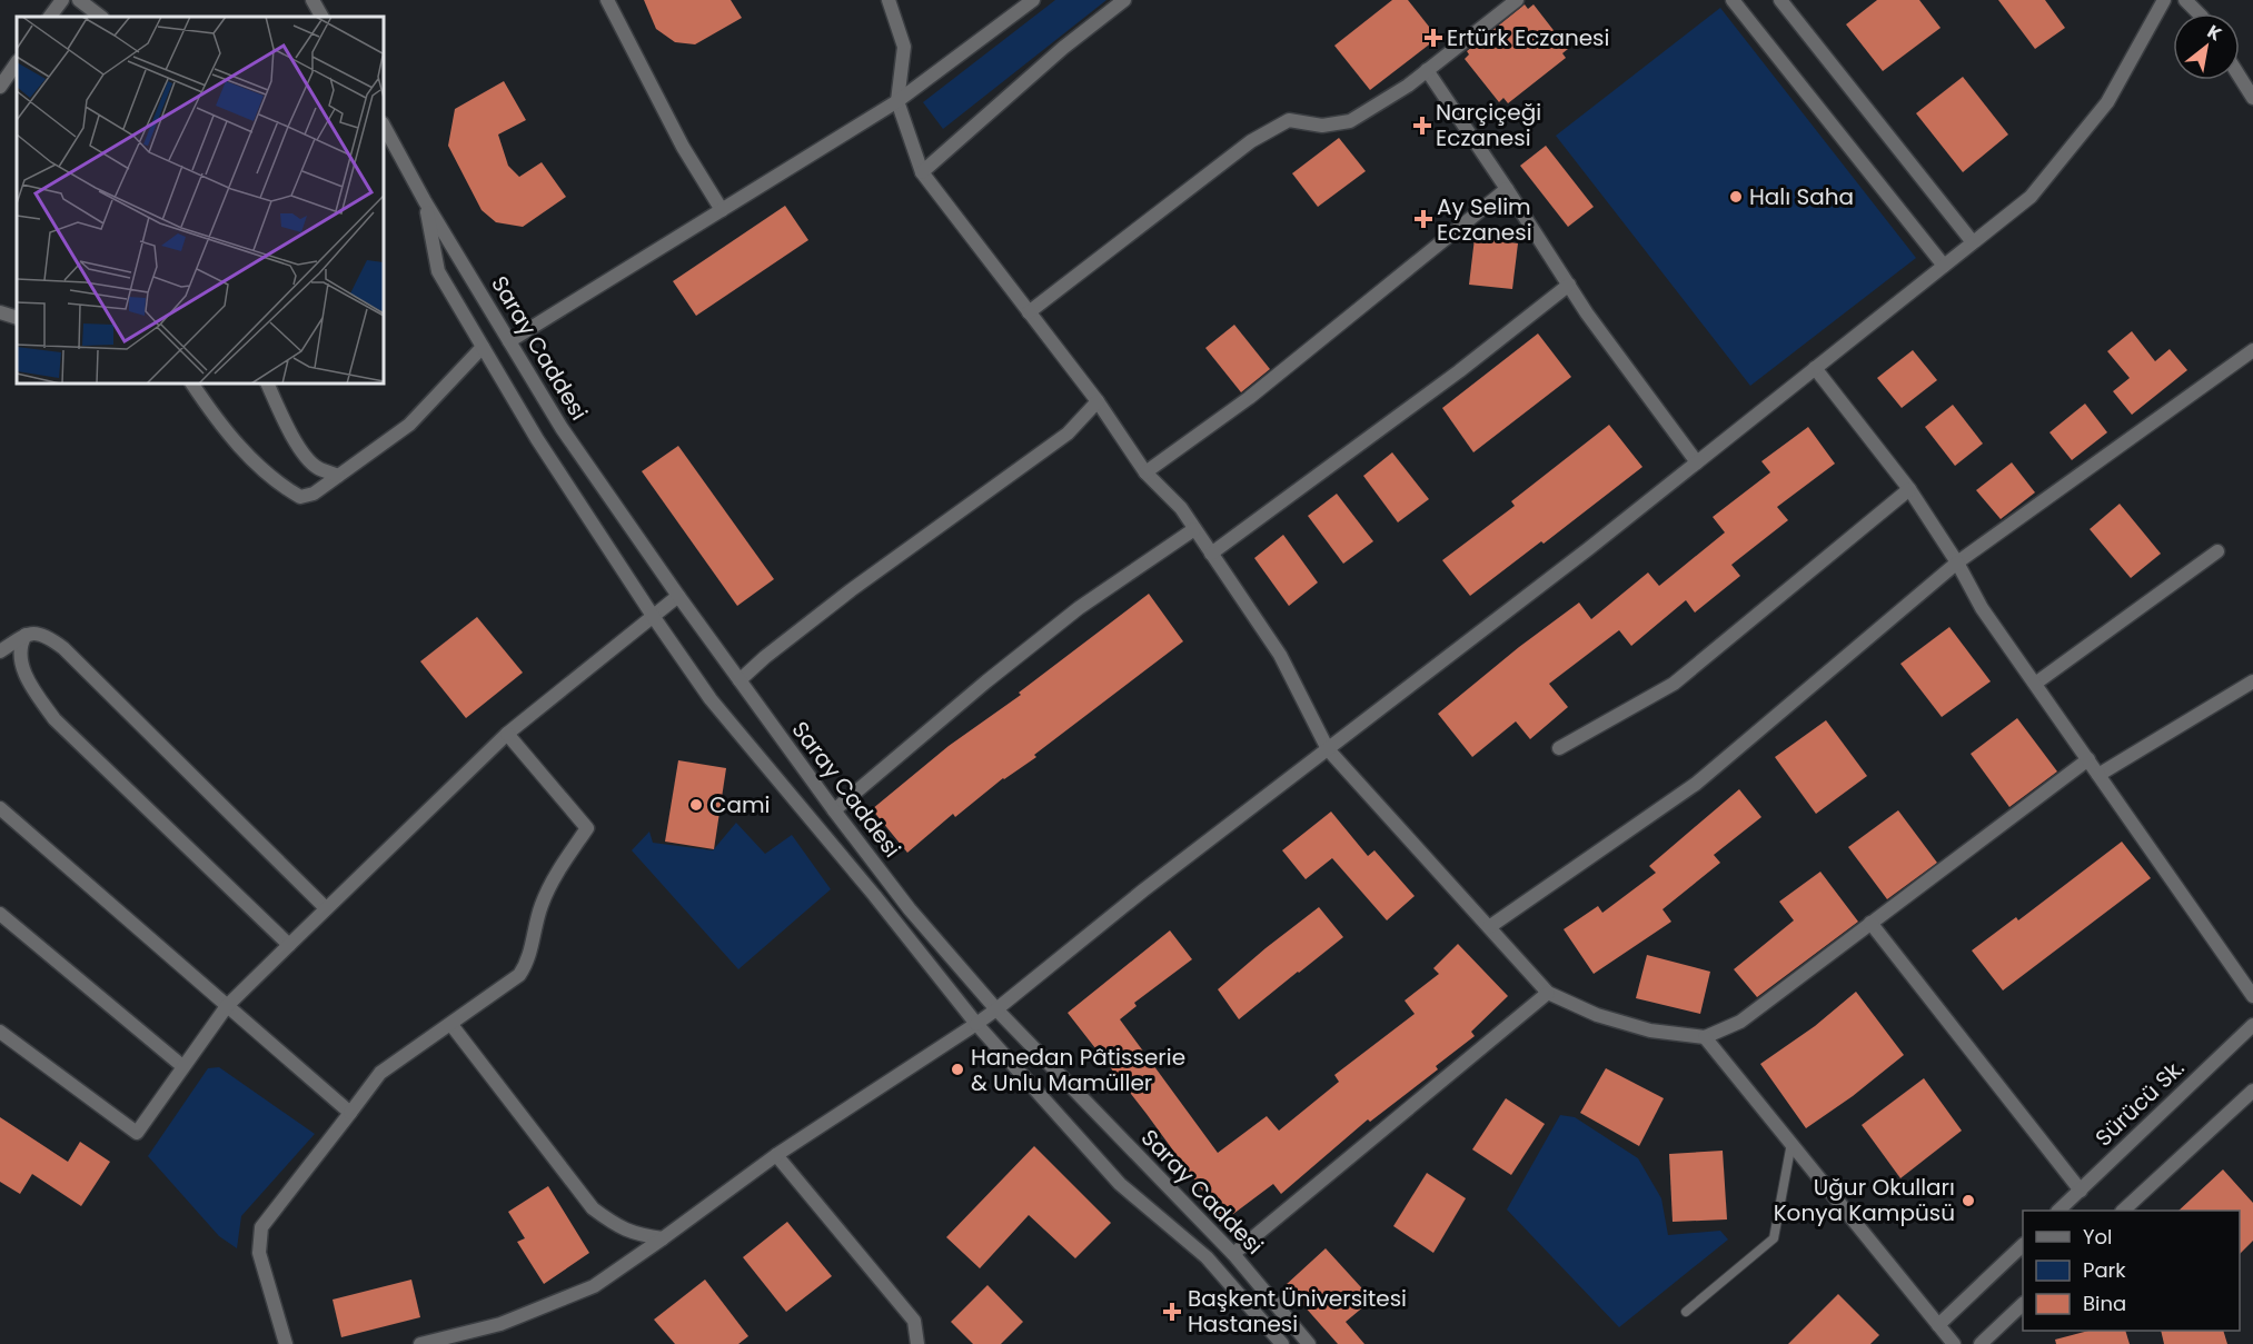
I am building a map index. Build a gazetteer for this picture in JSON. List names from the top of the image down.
{
  "streets": {
    "street": ["Saray Caddesi", "Sürücü Sk."]
  },
  "places": {
    "health": [
      "Ertürk Eczanesi",
      "Narçiçeği Eczanesi",
      "Ay Selim Eczanesi",
      "Başkent Üniversitesi Hastanesi"
    ],
    "other": [
      "Halı Saha",
      "Cami",
      "Hanedan Pâtisserie & Unlu Mamüller",
      "Uğur Okulları Konya Kampüsü"
    ]
  },
  "legend": ["Yol", "Park", "Bina"],
  "north": "top right"
}
